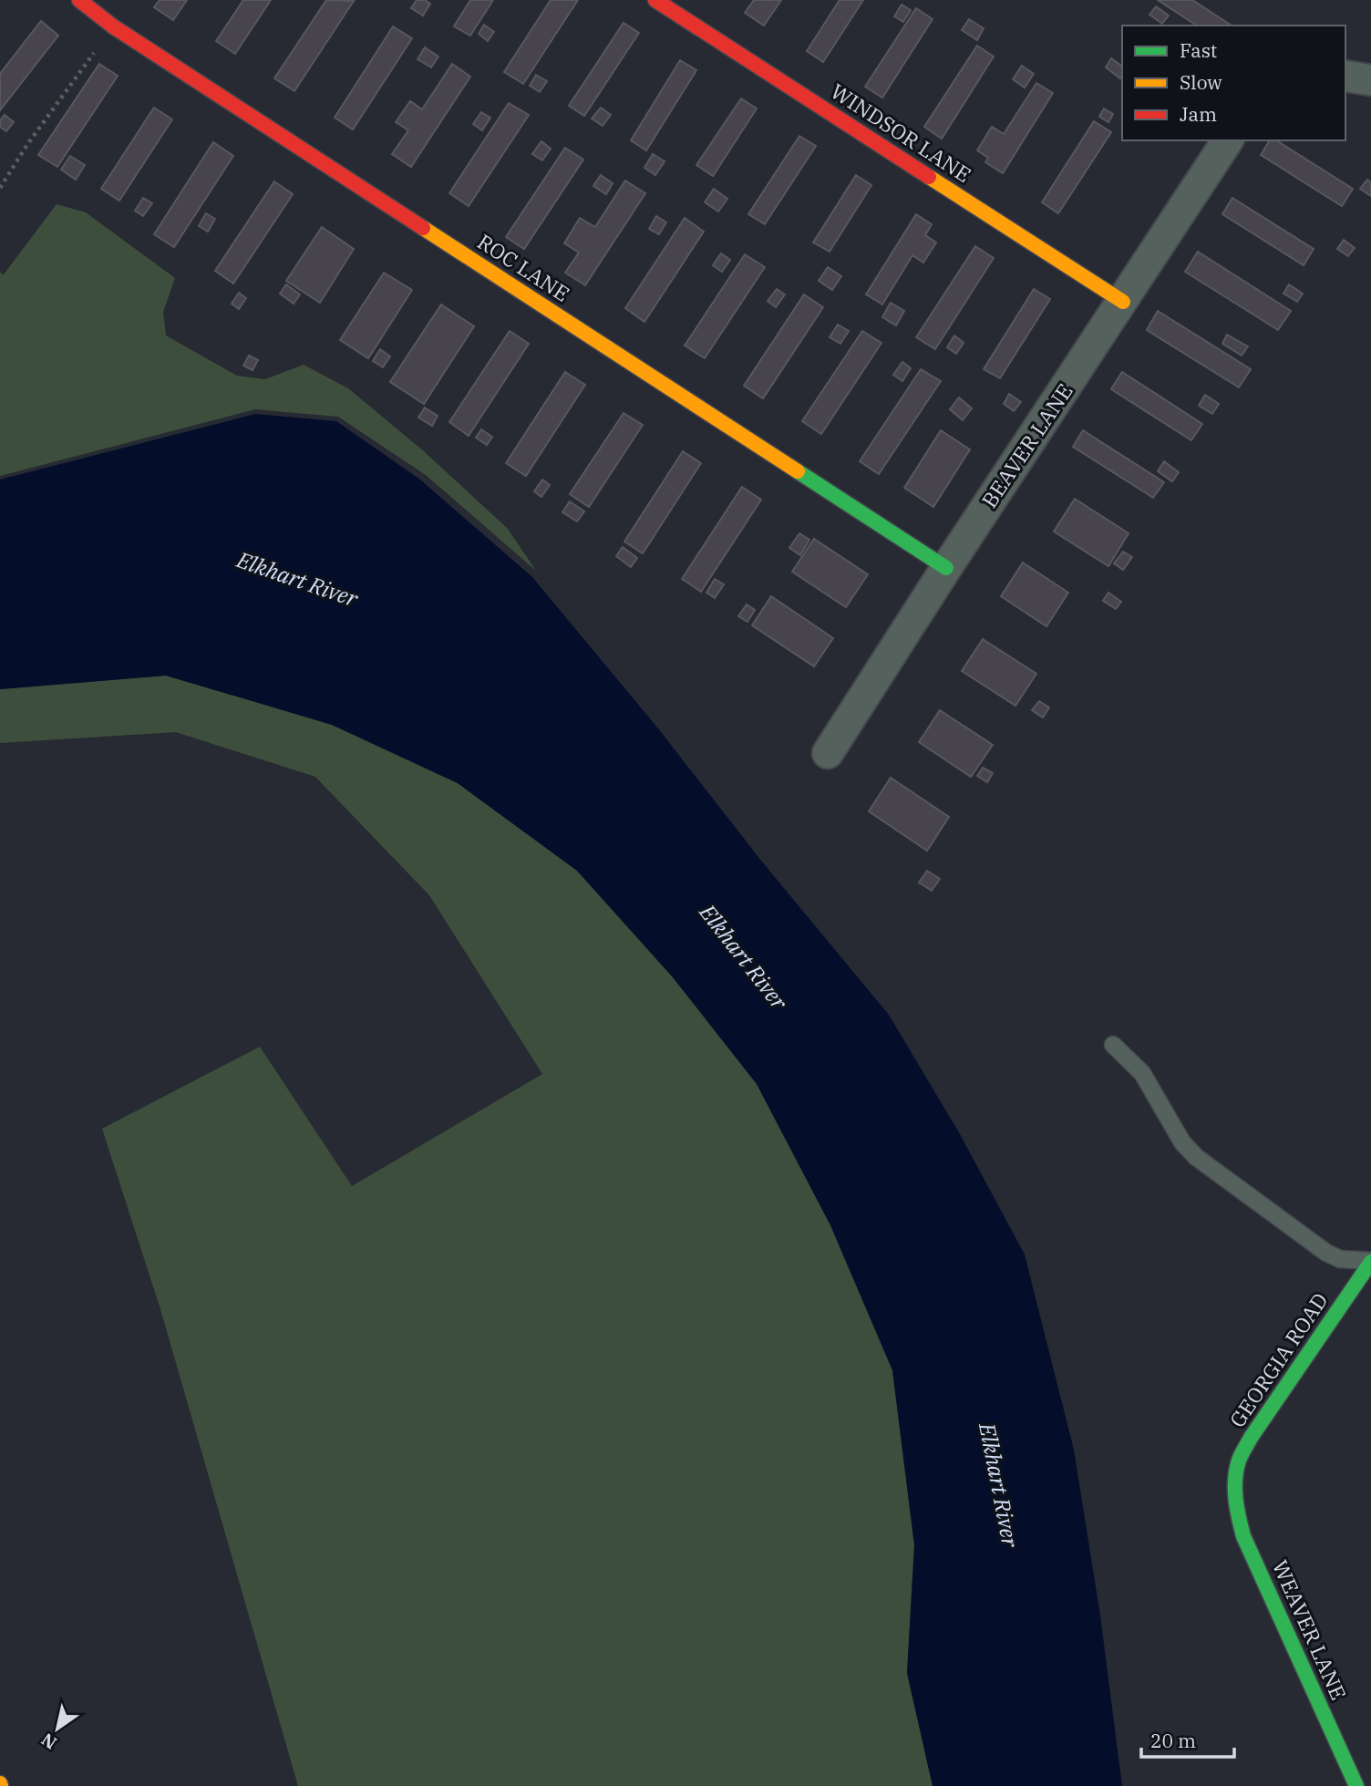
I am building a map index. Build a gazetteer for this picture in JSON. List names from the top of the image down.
{
  "streets": {
    "street": [
      "WINDSOR LANE",
      "ROC LANE",
      "BEAVER LANE",
      "GEORGIA ROAD",
      "WEAVER LANE"
    ]
  },
  "crossings": [
    ["WINDSOR LANE", "BEAVER LANE"],
    ["ROC LANE", "BEAVER LANE"],
    ["GEORGIA ROAD", "WEAVER LANE"]
  ],
  "water": ["Elkhart River"],
  "legend": ["Fast", "Slow", "Jam"],
  "scale_bar": "20 m",
  "north": "bottom left"
}
